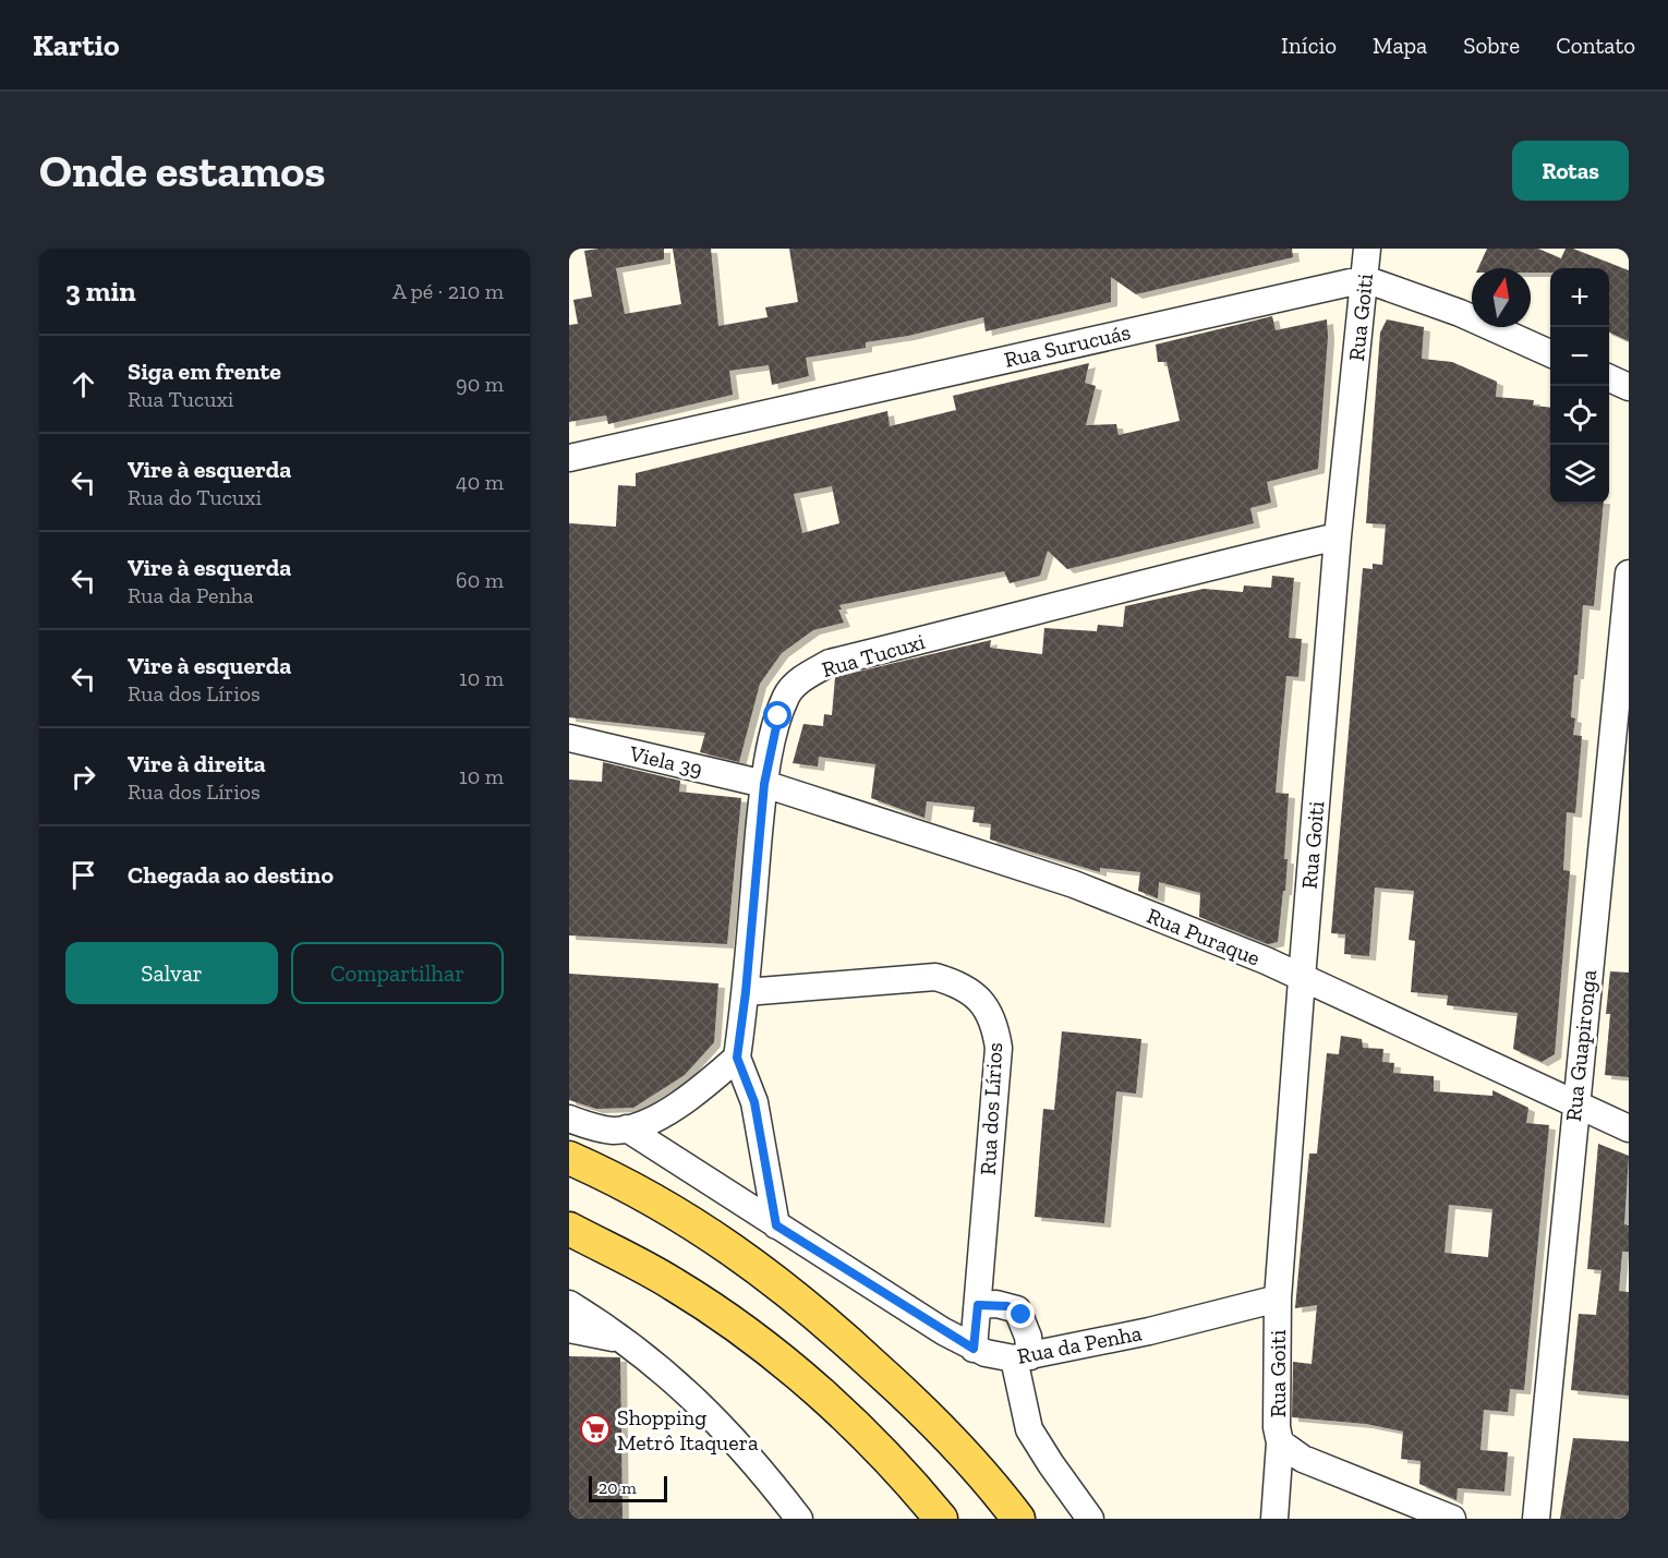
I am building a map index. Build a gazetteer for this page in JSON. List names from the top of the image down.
{
  "streets": {
    "street": [
      "Rua Goiti",
      "Rua Surucuás",
      "Rua Tucuxi",
      "Viela 39",
      "Rua Puraque",
      "Rua Guapironga",
      "Rua dos Lírios",
      "Rua da Penha"
    ]
  },
  "crossings": [
    ["Rua Goiti", "Rua Surucuás"],
    ["Rua Goiti", "Rua Tucuxi"],
    ["Rua Goiti", "Rua Puraque"],
    ["Rua Goiti", "Rua da Penha"],
    ["Rua Tucuxi", "Viela 39"],
    ["Rua Tucuxi", "Rua Puraque"],
    ["Rua Tucuxi", "Rua dos Lírios"],
    ["Viela 39", "Rua Puraque"],
    ["Rua Puraque", "Rua Guapironga"],
    ["Rua dos Lírios", "Rua da Penha"]
  ],
  "places": {
    "supermarket": ["Shopping Metrô Itaquera"]
  },
  "scale_bar": "20 m",
  "north": "top",
  "page": {
    "header": "Kartio",
    "nav": [
      "Início",
      "Mapa",
      "Sobre",
      "Contato"
    ],
    "buttons": [
      "Rotas",
      ["Salvar", "Compartilhar"]
    ],
    "title": "Onde estamos",
    "heading": ["3 min", "A pé · 210 m"],
    "map_buttons": ["+", "−"],
    "list": [
      ["Siga em frente", "Rua Tucuxi", "90 m"],
      ["Vire à esquerda", "Rua do Tucuxi", "40 m"],
      ["Vire à esquerda", "Rua da Penha", "60 m"],
      ["Vire à esquerda", "Rua dos Lírios", "10 m"],
      ["Vire à direita", "Rua dos Lírios", "10 m"],
      "Chegada ao destino"
    ],
    "scale": "20 m"
  }
}
